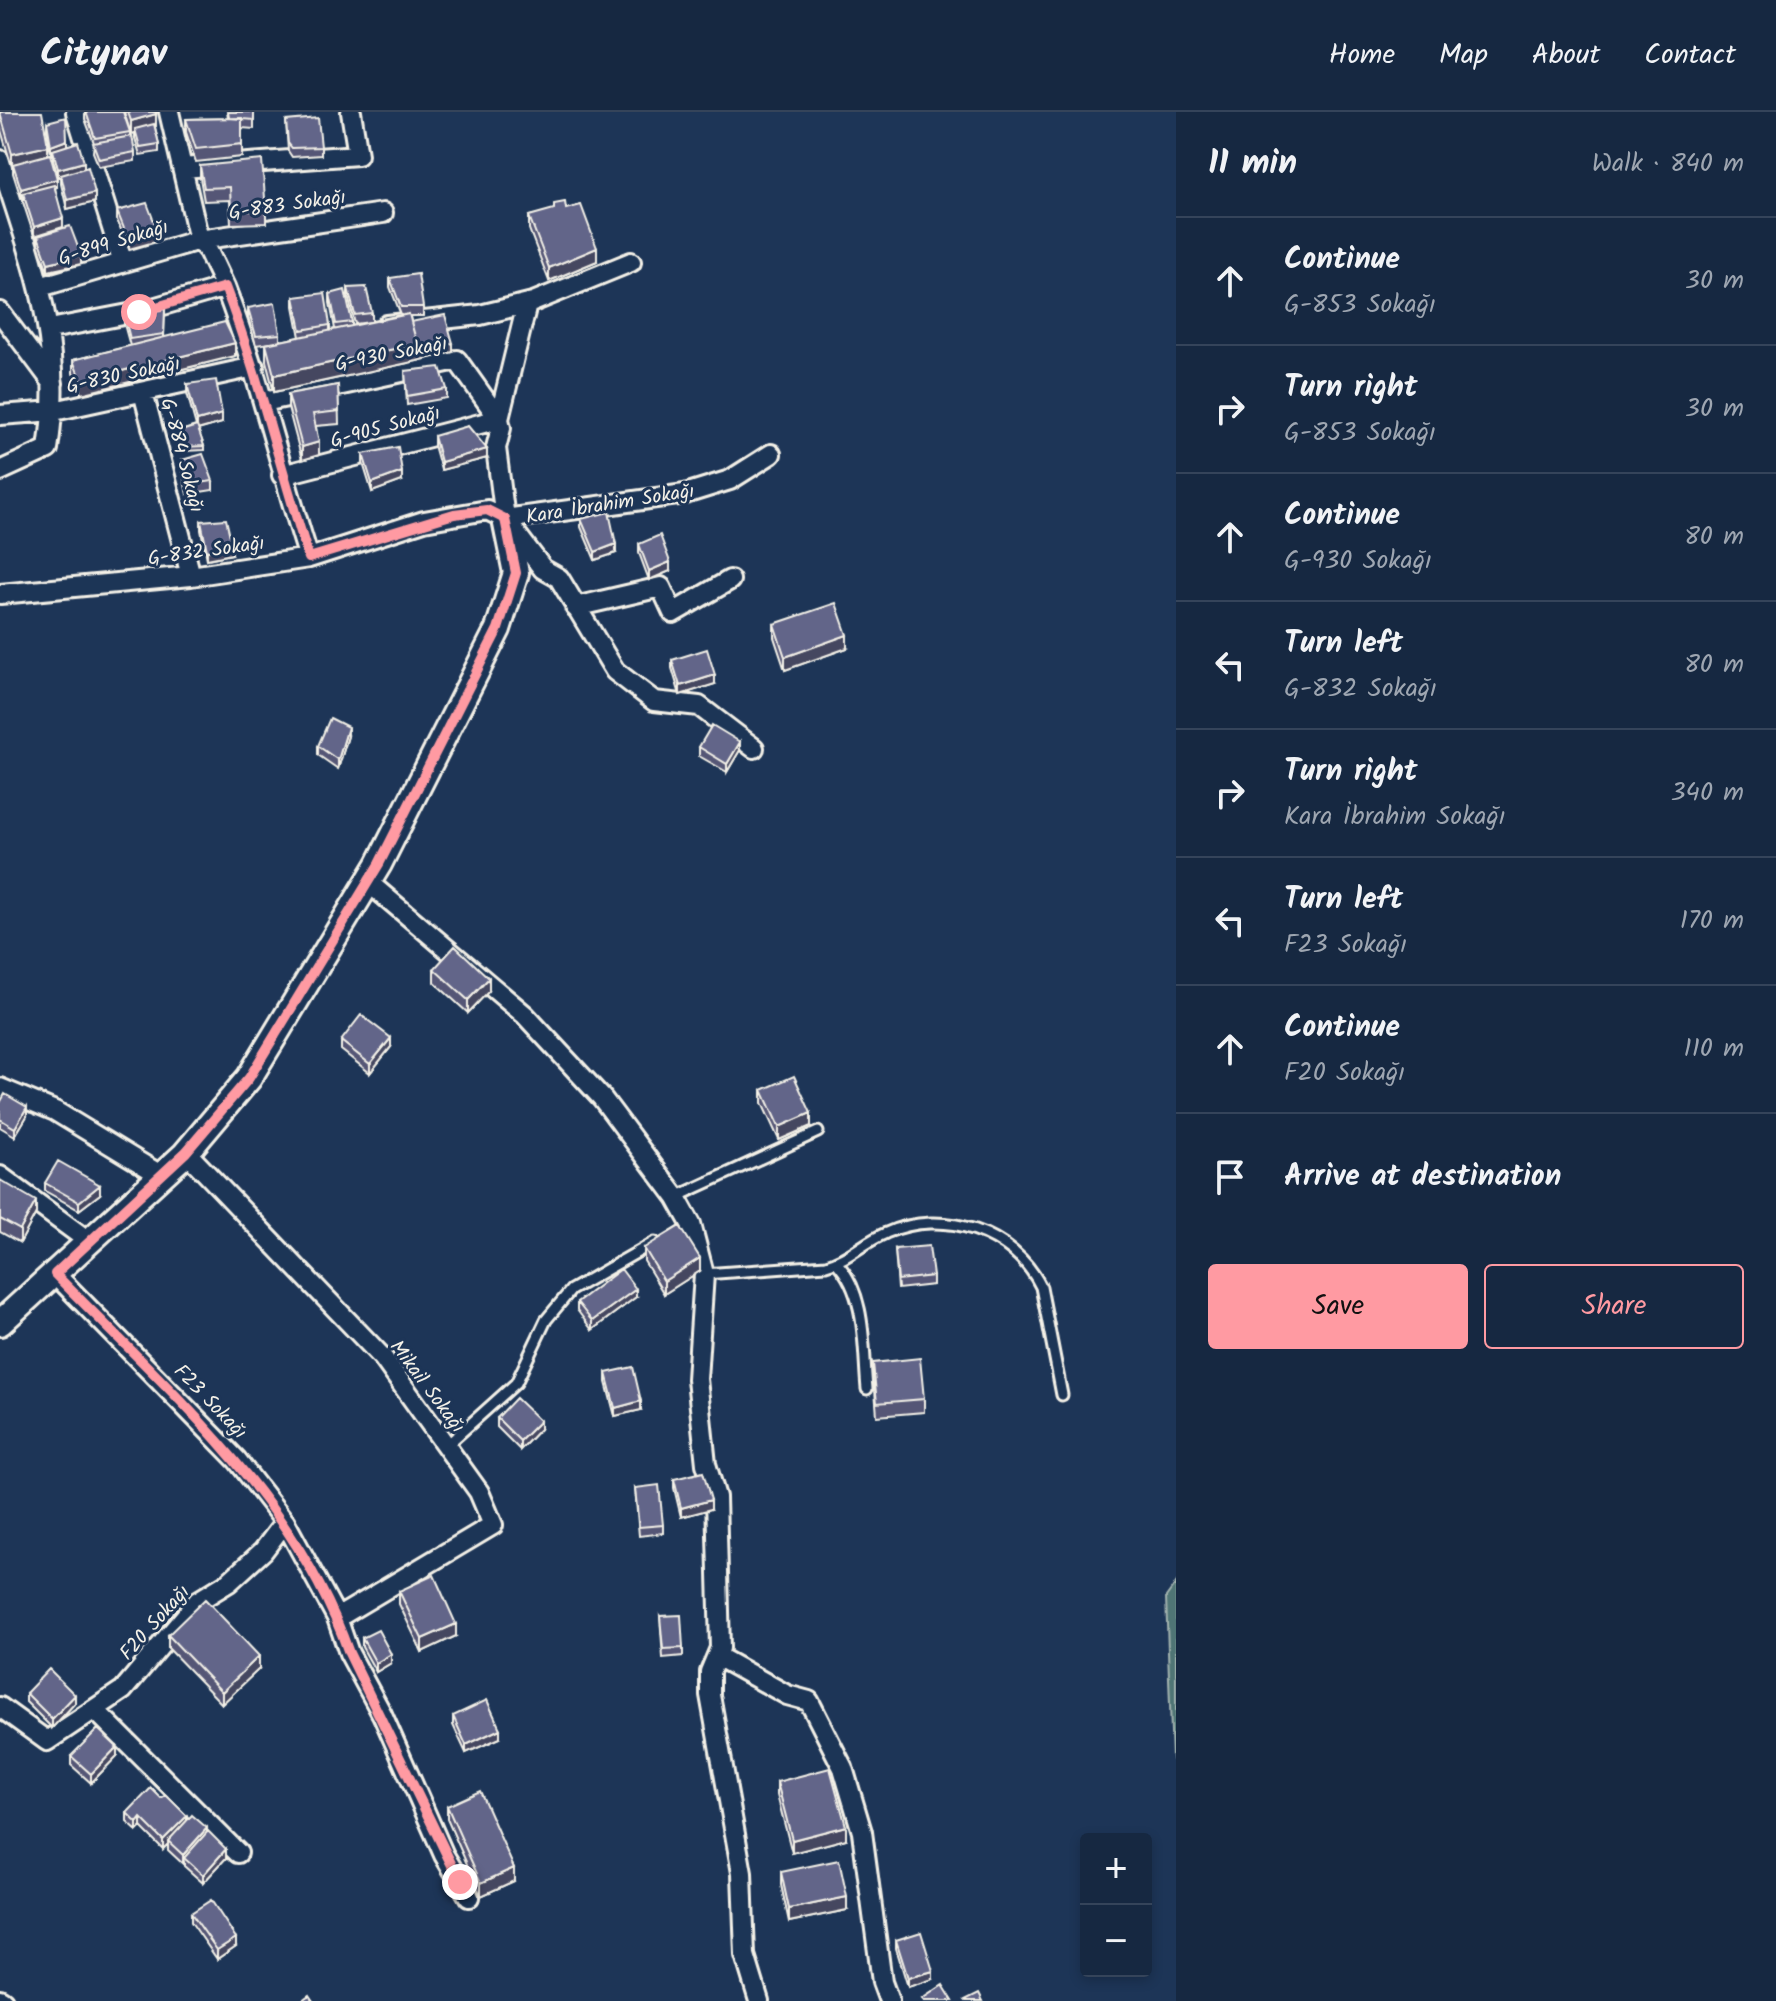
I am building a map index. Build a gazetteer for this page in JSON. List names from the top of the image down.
{
  "streets": {
    "street": [
      "G-883 Sokağı",
      "G-899 Sokağı",
      "G-930 Sokağı",
      "G-830 Sokağı",
      "G-905 Sokağı",
      "G-884 Sokağı",
      "Kara İbrahim Sokağı",
      "G-832 Sokağı",
      "Mikail Sokağı",
      "F23 Sokağı",
      "F20 Sokağı"
    ]
  },
  "crossings": [
    ["G-883 Sokağı", "G-899 Sokağı"],
    ["G-930 Sokağı", "G-905 Sokağı"],
    ["G-830 Sokağı", "G-884 Sokağı"],
    ["G-884 Sokağı", "G-832 Sokağı"],
    ["Kara İbrahim Sokağı", "G-832 Sokağı"],
    ["Kara İbrahim Sokağı", "Mikail Sokağı"],
    ["Kara İbrahim Sokağı", "F23 Sokağı"],
    ["Mikail Sokağı", "F23 Sokağı"],
    ["F23 Sokağı", "F20 Sokağı"]
  ],
  "page": {
    "header": "Citynav",
    "nav": [
      "Home",
      "Map",
      "About",
      "Contact"
    ],
    "heading": ["11 min", "Walk · 840 m"],
    "list": [
      ["Continue", "G-853 Sokağı", "30 m"],
      ["Turn right", "G-853 Sokağı", "30 m"],
      ["Continue", "G-930 Sokağı", "80 m"],
      ["Turn left", "G-832 Sokağı", "80 m"],
      ["Turn right", "Kara İbrahim Sokağı", "340 m"],
      ["Turn left", "F23 Sokağı", "170 m"],
      ["Continue", "F20 Sokağı", "110 m"],
      "Arrive at destination"
    ],
    "buttons": ["Save", "Share"],
    "map_buttons": ["+", "−"]
  }
}
